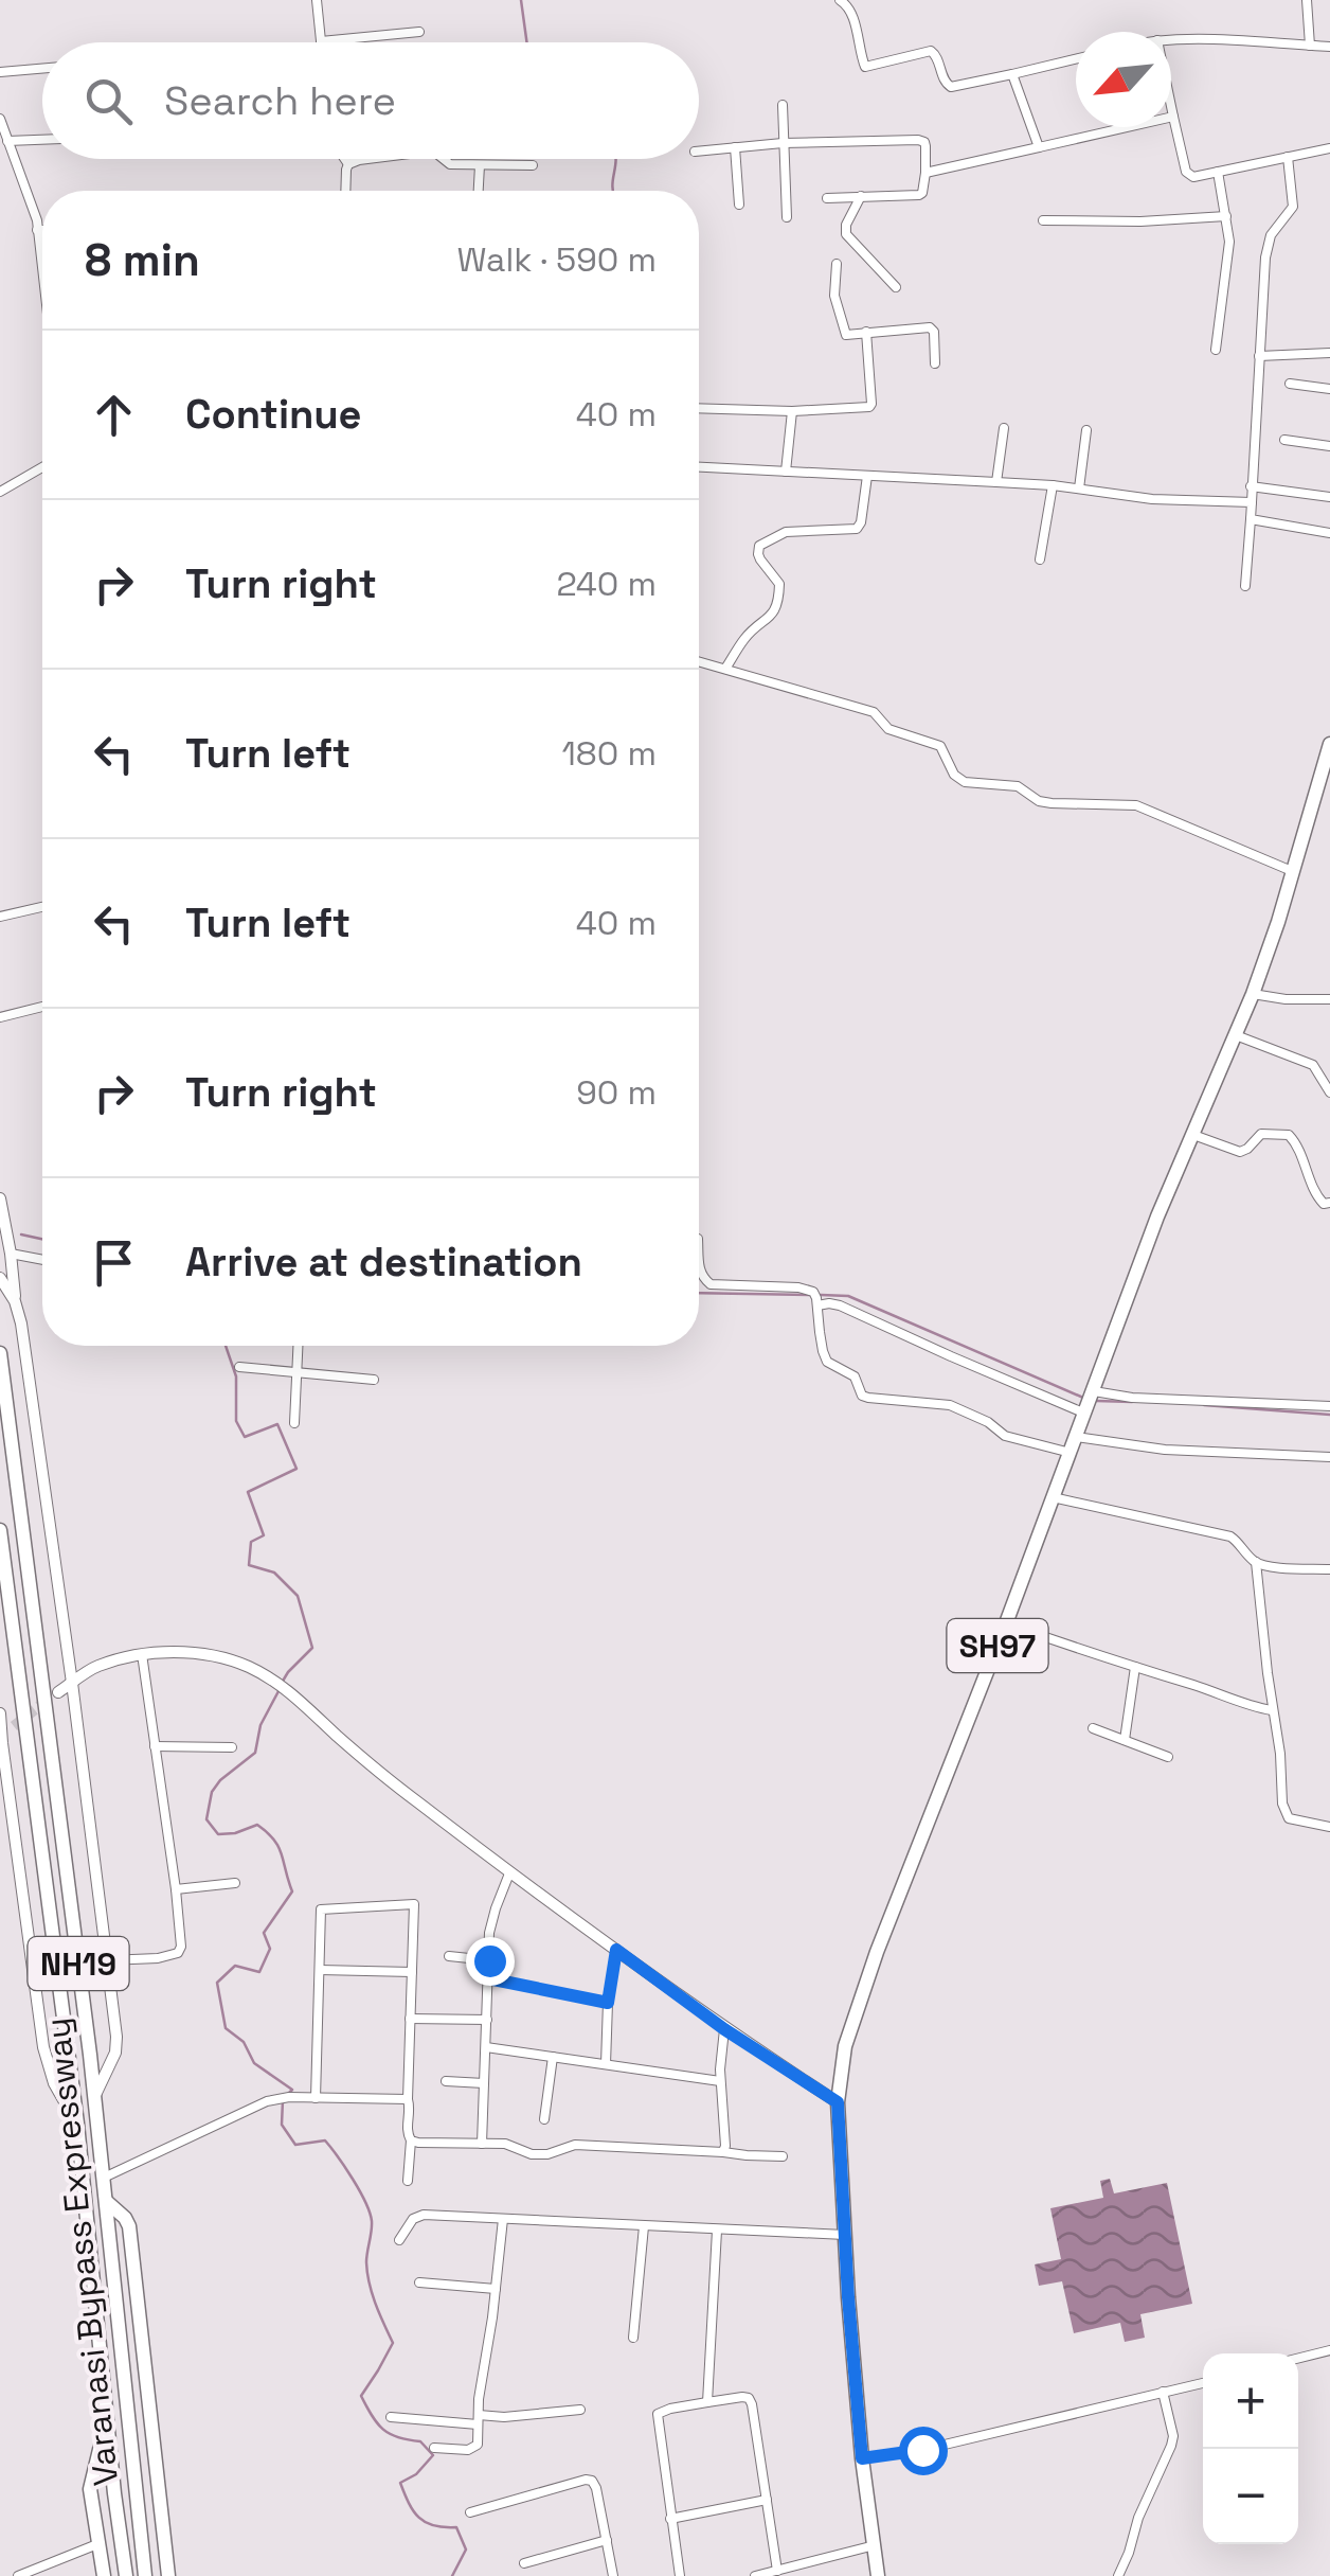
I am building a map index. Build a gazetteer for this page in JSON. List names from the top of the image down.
{
  "streets": {
    "main road": ["SH97", "NH19", "Varanasi Bypass Expressway"]
  },
  "north": "bottom left",
  "page": {
    "search": "Search here",
    "heading": ["8 min", "Walk · 590 m"],
    "list": [
      ["Continue", "40 m"],
      ["Turn right", "240 m"],
      ["Turn left", "180 m"],
      ["Turn left", "40 m"],
      ["Turn right", "90 m"],
      "Arrive at destination"
    ],
    "map_buttons": ["+", "−"]
  }
}
